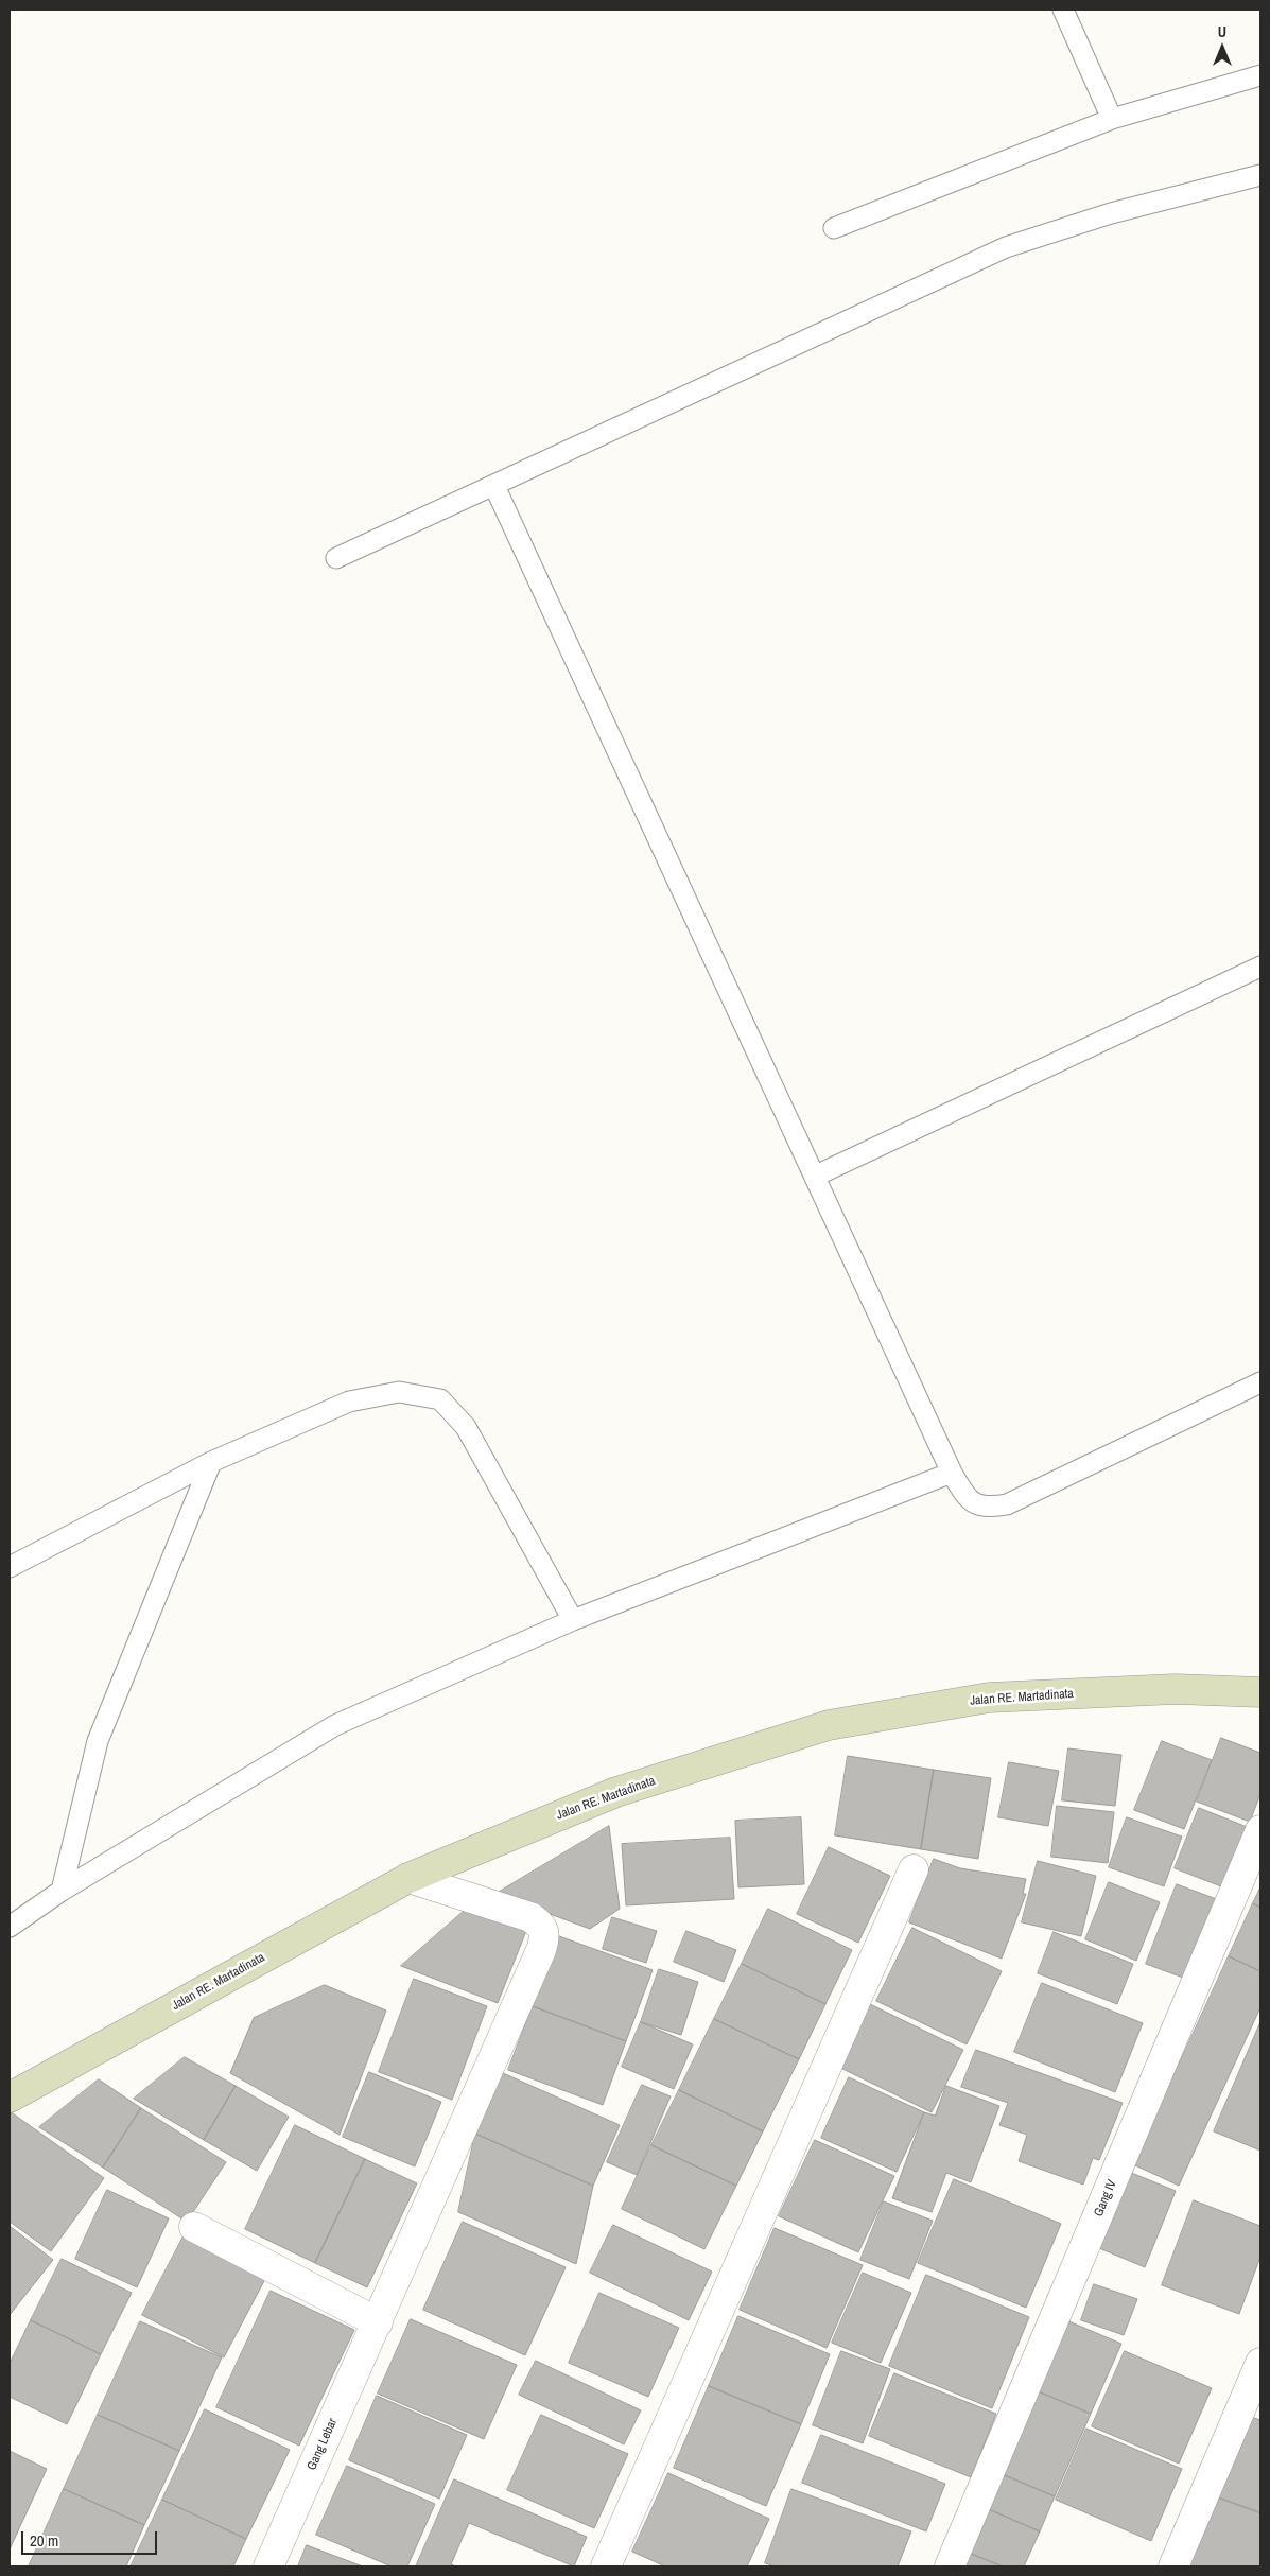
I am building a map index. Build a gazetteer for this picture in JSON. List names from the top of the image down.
{
  "streets": {
    "main road": ["Jalan RE. Martadinata"],
    "street": ["Gang IV", "Gang Lebar"]
  },
  "crossings": [
    ["Jalan RE. Martadinata", "Gang Lebar"]
  ],
  "scale_bar": "20 m",
  "north": "top"
}
